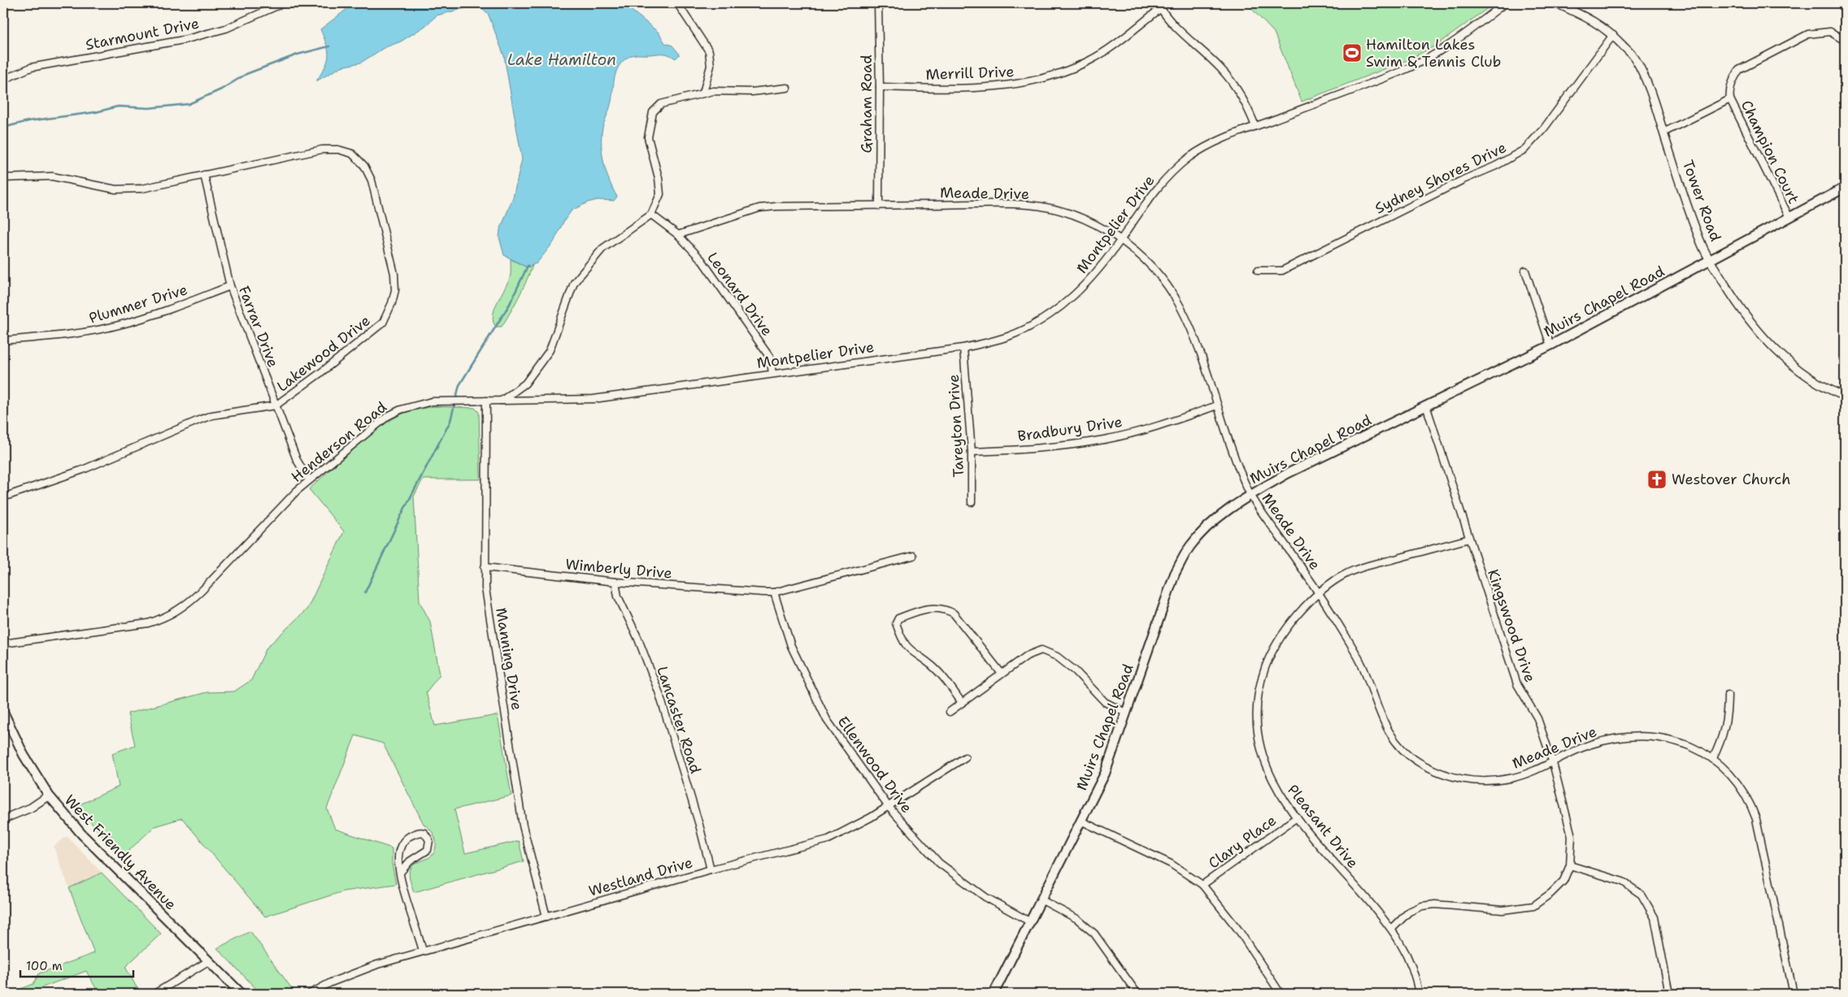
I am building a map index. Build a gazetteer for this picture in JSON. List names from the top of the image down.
{
  "streets": {
    "main road": ["Muirs Chapel Road", "West Friendly Avenue"],
    "street": [
      "Starmount Drive",
      "Merrill Drive",
      "Graham Road",
      "Champion Court",
      "Sydney Shores Drive",
      "Meade Drive",
      "Tower Road",
      "Montpelier Drive",
      "Leonard Drive",
      "Plummer Drive",
      "Farrar Drive",
      "Lakewood Drive",
      "Tareyton Drive",
      "Bradbury Drive",
      "Henderson Road",
      "Wimberly Drive",
      "Kingswood Drive",
      "Manning Drive",
      "Lancaster Road",
      "Ellenwood Drive",
      "Pleasant Drive",
      "Clary Place",
      "Westland Drive"
    ]
  },
  "crossings": [
    ["Merrill Drive", "Graham Road"],
    ["Graham Road", "Meade Drive"],
    ["Champion Court", "Muirs Chapel Road"],
    ["Sydney Shores Drive", "Tower Road"],
    ["Meade Drive", "Montpelier Drive"],
    ["Meade Drive", "Leonard Drive"],
    ["Meade Drive", "Muirs Chapel Road"],
    ["Meade Drive", "Bradbury Drive"],
    ["Meade Drive", "Kingswood Drive"],
    ["Meade Drive", "Pleasant Drive"],
    ["Tower Road", "Muirs Chapel Road"],
    ["Montpelier Drive", "Leonard Drive"],
    ["Montpelier Drive", "Tareyton Drive"],
    ["Montpelier Drive", "Henderson Road"],
    ["Muirs Chapel Road", "Kingswood Drive"],
    ["Muirs Chapel Road", "Ellenwood Drive"],
    ["Plummer Drive", "Farrar Drive"],
    ["Farrar Drive", "Lakewood Drive"],
    ["Farrar Drive", "Henderson Road"],
    ["Tareyton Drive", "Bradbury Drive"],
    ["Henderson Road", "Manning Drive"],
    ["Wimberly Drive", "Manning Drive"],
    ["Wimberly Drive", "Lancaster Road"],
    ["Wimberly Drive", "Ellenwood Drive"],
    ["Kingswood Drive", "Pleasant Drive"],
    ["Manning Drive", "Westland Drive"],
    ["Lancaster Road", "Westland Drive"],
    ["Ellenwood Drive", "Westland Drive"],
    ["Pleasant Drive", "Clary Place"]
  ],
  "water": ["Lake Hamilton"],
  "places": {
    "sports": ["Hamilton Lakes Swim & Tennis Club"],
    "church": ["Westover Church"]
  },
  "scale_bar": "100 m"
}
